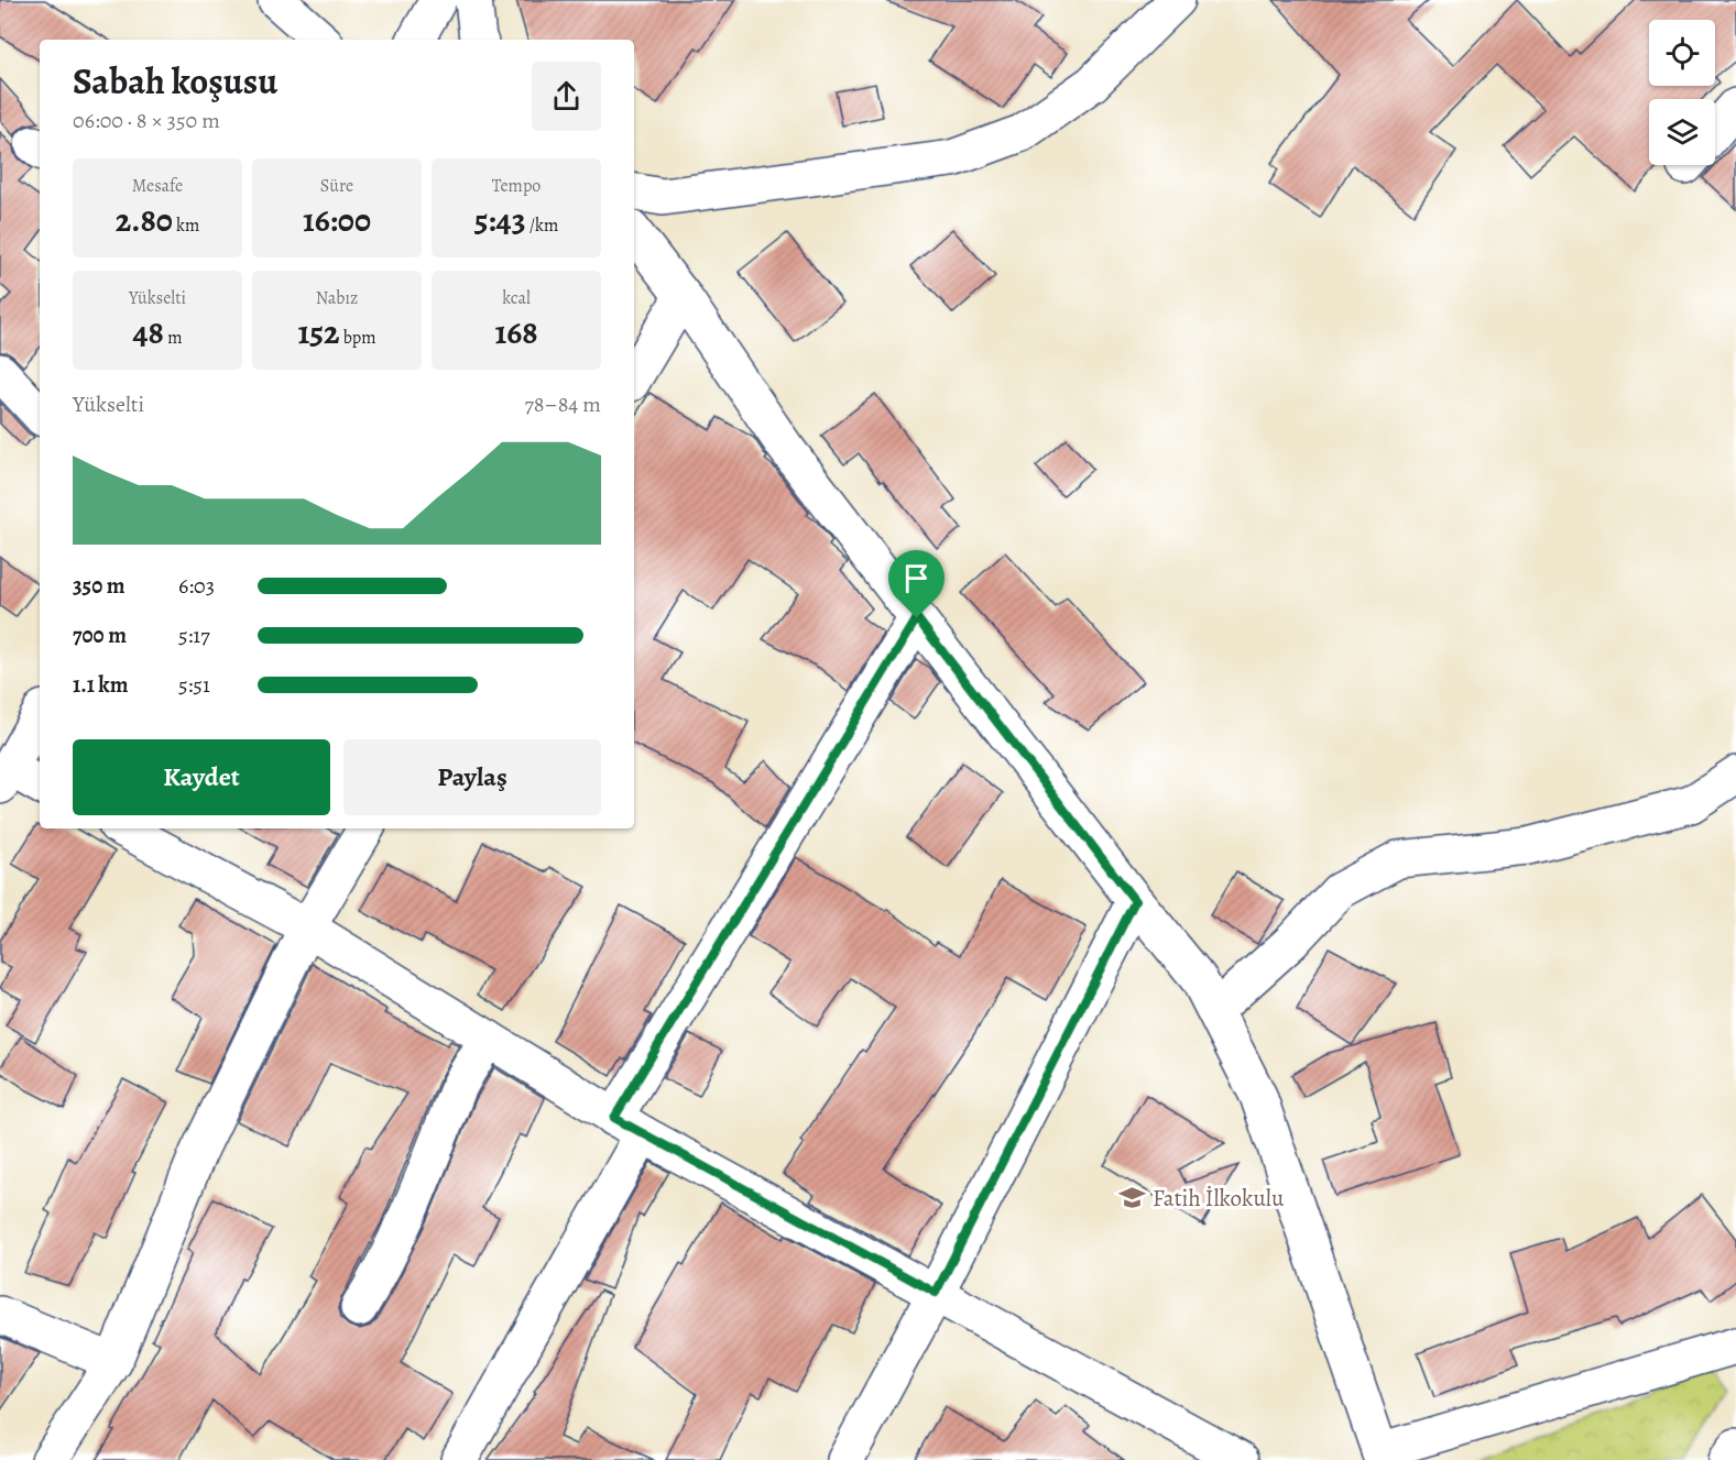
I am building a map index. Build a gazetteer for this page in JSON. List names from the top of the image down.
{
  "places": {
    "school or university": ["Fatih İlkokulu"]
  },
  "page": {
    "heading": ["Sabah koşusu", "06:00 · 8 × 350 m"],
    "stats": [
      ["Mesafe", "2.80 km"],
      ["Süre", "16:00"],
      ["Tempo", "5:43 /km"],
      ["Yükselti", "48 m"],
      ["Nabız", "152 bpm"],
      ["kcal", "168"]
    ],
    "chart": ["Yükselti", "78–84 m"],
    "list": [
      {
        "name": "350 m",
        "note": "6:03"
      },
      {
        "name": "700 m",
        "note": "5:17"
      },
      {
        "name": "1.1 km",
        "note": "5:51"
      }
    ],
    "buttons": ["Kaydet", "Paylaş"]
  }
}
